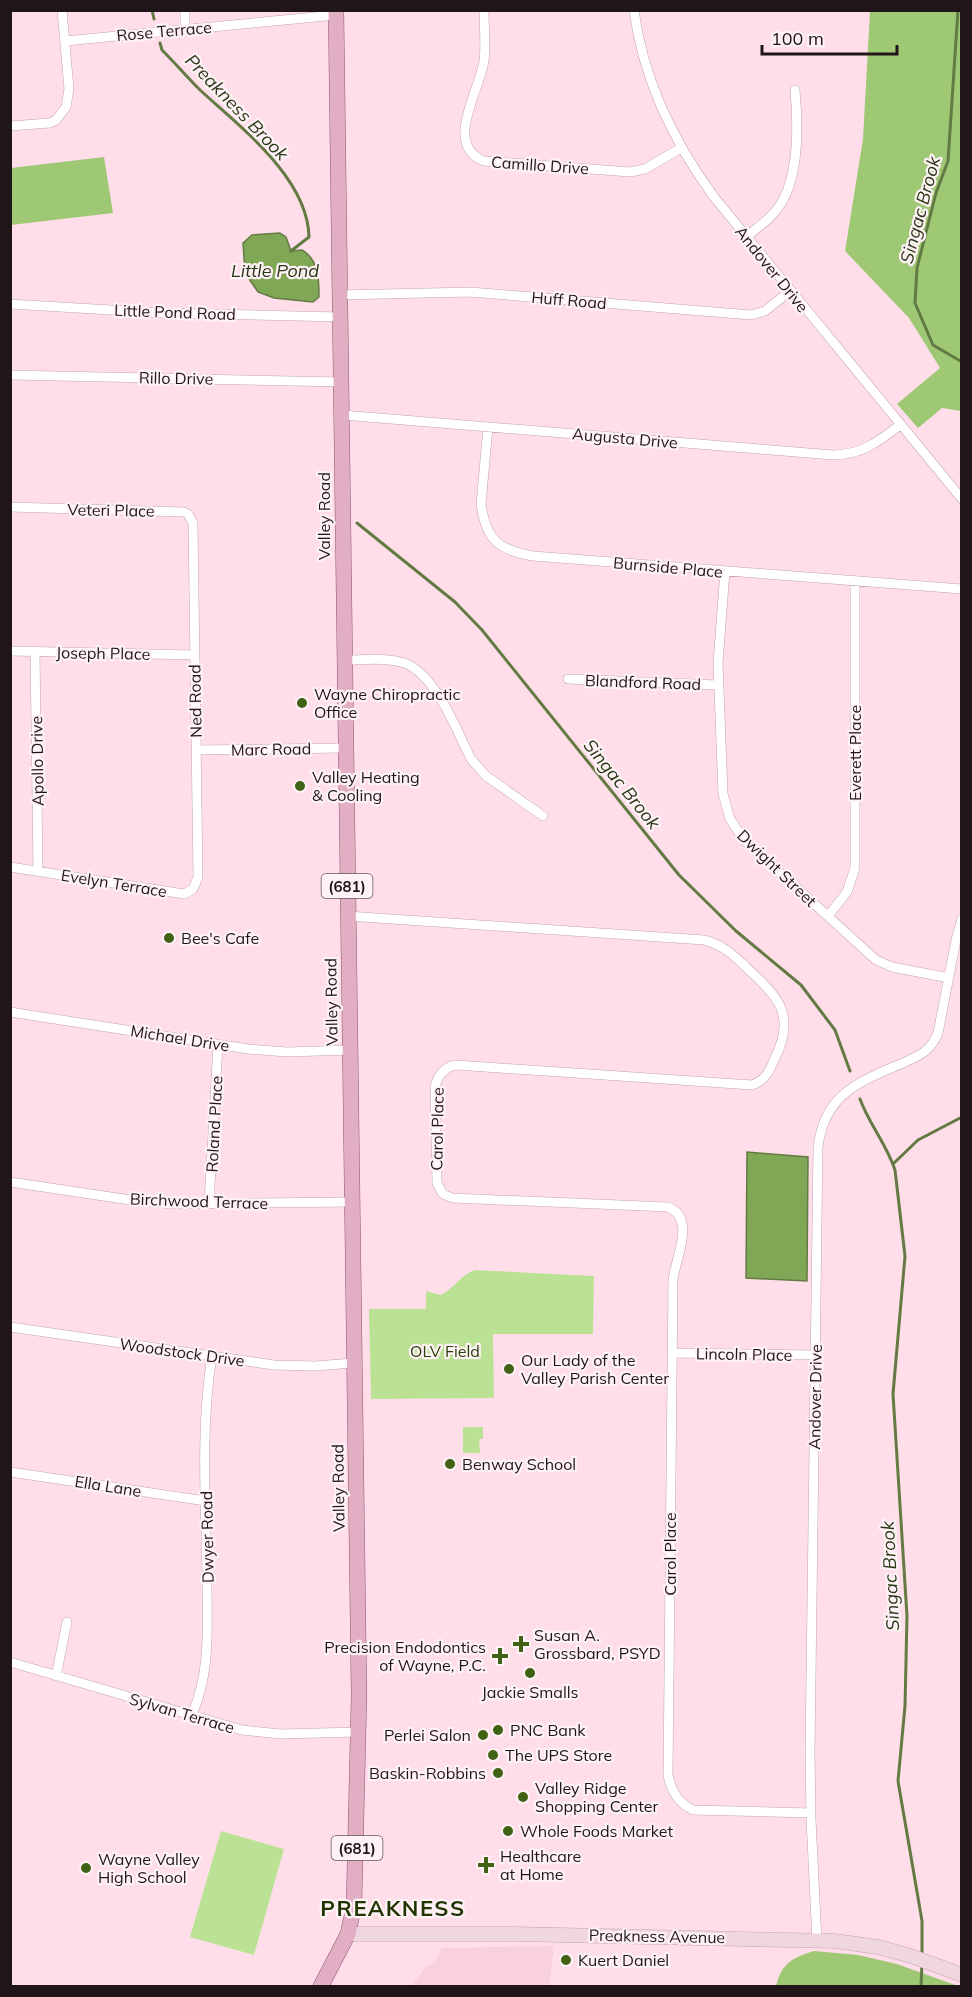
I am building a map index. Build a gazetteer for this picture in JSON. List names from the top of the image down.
{
  "streets": {
    "main road": ["Valley Road", "(681)", "Preakness Avenue"],
    "street": [
      "Rose Terrace",
      "Camillo Drive",
      "Andover Drive",
      "Huff Road",
      "Little Pond Road",
      "Rillo Drive",
      "Augusta Drive",
      "Veteri Place",
      "Burnside Place",
      "Joseph Place",
      "Blandford Road",
      "Ned Road",
      "Marc Road",
      "Everett Place",
      "Apollo Drive",
      "Dwight Street",
      "Evelyn Terrace",
      "Michael Drive",
      "Roland Place",
      "Carol Place",
      "Birchwood Terrace",
      "Woodstock Drive",
      "Lincoln Place",
      "Ella Lane",
      "Dwyer Road",
      "Sylvan Terrace"
    ]
  },
  "crossings": [
    ["Rose Terrace", "Valley Road"],
    ["Camillo Drive", "Andover Drive"],
    ["Andover Drive", "Huff Road"],
    ["Andover Drive", "Augusta Drive"],
    ["Andover Drive", "Dwight Street"],
    ["Andover Drive", "Carol Place"],
    ["Andover Drive", "Lincoln Place"],
    ["Andover Drive", "Preakness Avenue"],
    ["Huff Road", "Valley Road"],
    ["Little Pond Road", "Valley Road"],
    ["Rillo Drive", "Valley Road"],
    ["Augusta Drive", "Valley Road"],
    ["Augusta Drive", "Burnside Place"],
    ["Veteri Place", "Ned Road"],
    ["Valley Road", "Marc Road"],
    ["Valley Road", "Michael Drive"],
    ["Valley Road", "Carol Place"],
    ["Valley Road", "Birchwood Terrace"],
    ["Valley Road", "Woodstock Drive"],
    ["Valley Road", "Sylvan Terrace"],
    ["Valley Road", "Preakness Avenue"],
    ["Burnside Place", "Everett Place"],
    ["Burnside Place", "Dwight Street"],
    ["Joseph Place", "Ned Road"],
    ["Joseph Place", "Apollo Drive"],
    ["Blandford Road", "Dwight Street"],
    ["Ned Road", "Marc Road"],
    ["Ned Road", "Evelyn Terrace"],
    ["Everett Place", "Dwight Street"],
    ["Apollo Drive", "Evelyn Terrace"],
    ["Michael Drive", "Roland Place"],
    ["Roland Place", "Birchwood Terrace"],
    ["Carol Place", "Lincoln Place"],
    ["Woodstock Drive", "Dwyer Road"],
    ["Ella Lane", "Dwyer Road"],
    ["Dwyer Road", "Sylvan Terrace"]
  ],
  "districts": ["PREAKNESS"],
  "water": ["Preakness Brook", "Singac Brook", "Little Pond"],
  "parks": ["OLV Field"],
  "places": {
    "other": [
      "Wayne Chiropractic Office",
      "Valley Heating & Cooling",
      "Bee's Cafe",
      "Our Lady of the Valley Parish Center",
      "Benway School",
      "Jackie Smalls",
      "PNC Bank",
      "Perlei Salon",
      "The UPS Store",
      "Baskin-Robbins",
      "Valley Ridge Shopping Center",
      "Whole Foods Market",
      "Wayne Valley High School",
      "Kuert Daniel"
    ],
    "health": ["Susan A. Grossbard, PSYD", "Precision Endodontics of Wayne, P.C.", "Healthcare at Home"]
  },
  "scale_bar": "100 m"
}
